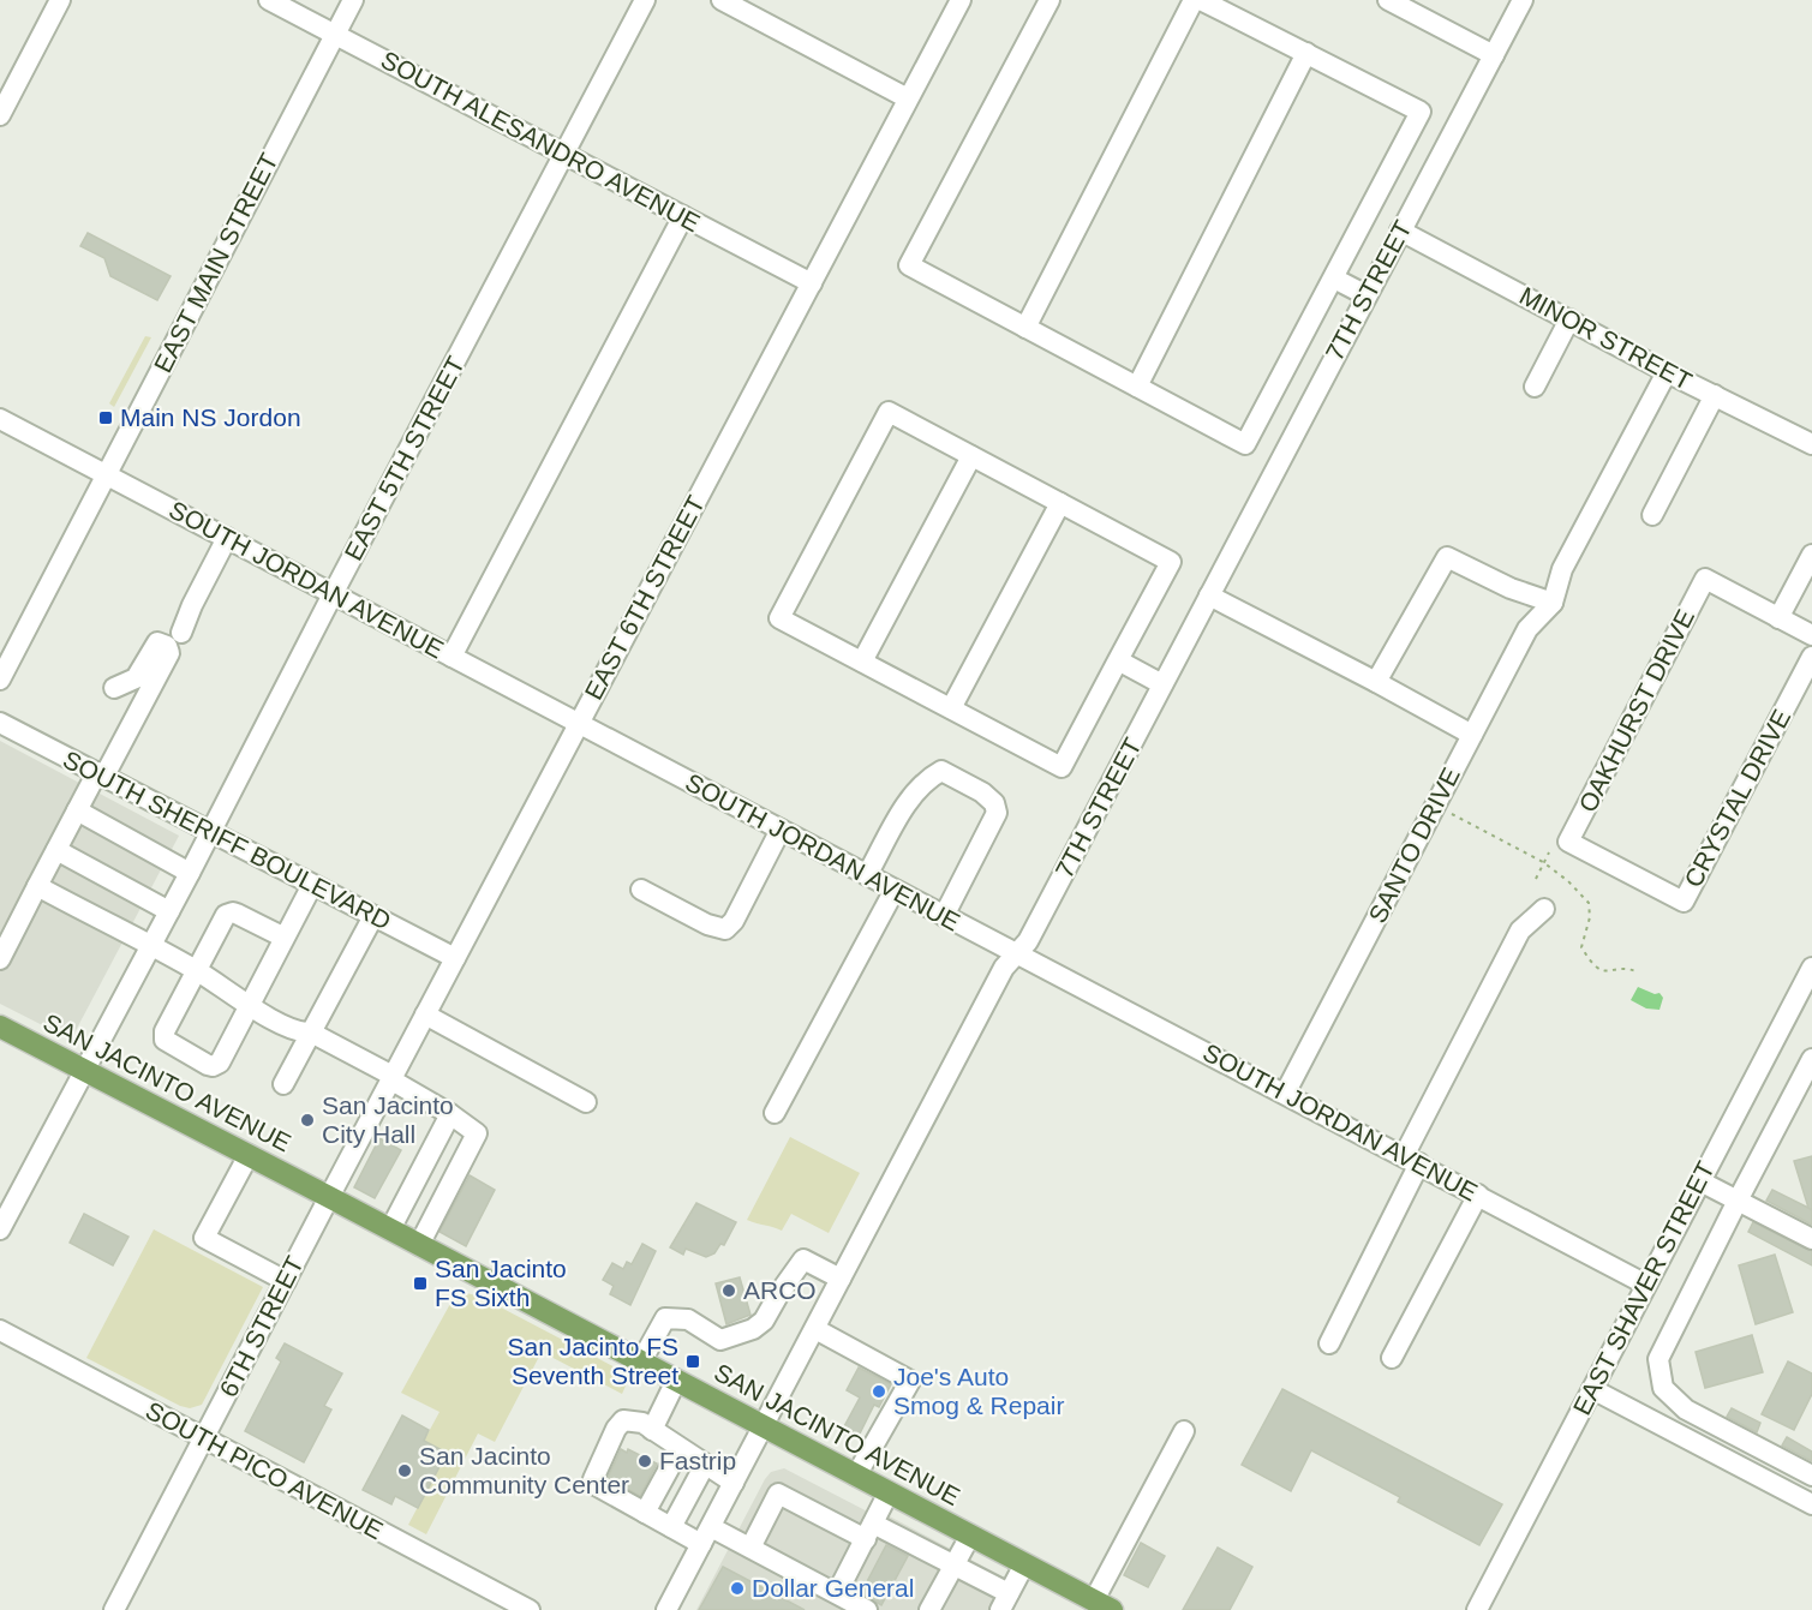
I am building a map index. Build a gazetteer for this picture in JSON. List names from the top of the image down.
{
  "streets": {
    "main road": ["SAN JACINTO AVENUE"],
    "street": [
      "SOUTH ALESANDRO AVENUE",
      "EAST MAIN STREET",
      "7TH STREET",
      "MINOR STREET",
      "EAST 5TH STREET",
      "SOUTH JORDAN AVENUE",
      "EAST 6TH STREET",
      "OAKHURST DRIVE",
      "CRYSTAL DRIVE",
      "SOUTH SHERIFF BOULEVARD",
      "SANTO DRIVE",
      "EAST SHAVER STREET",
      "6TH STREET",
      "SOUTH PICO AVENUE"
    ]
  },
  "crossings": [
    ["SOUTH ALESANDRO AVENUE", "EAST MAIN STREET"],
    ["SOUTH ALESANDRO AVENUE", "EAST 5TH STREET"],
    ["SOUTH ALESANDRO AVENUE", "EAST 6TH STREET"],
    ["EAST MAIN STREET", "SOUTH JORDAN AVENUE"],
    ["7TH STREET", "MINOR STREET"],
    ["7TH STREET", "SOUTH JORDAN AVENUE"],
    ["7TH STREET", "SAN JACINTO AVENUE"],
    ["EAST 5TH STREET", "SOUTH JORDAN AVENUE"],
    ["EAST 5TH STREET", "SOUTH SHERIFF BOULEVARD"],
    ["EAST 5TH STREET", "SAN JACINTO AVENUE"],
    ["SOUTH JORDAN AVENUE", "EAST 6TH STREET"],
    ["SOUTH JORDAN AVENUE", "SANTO DRIVE"],
    ["SOUTH JORDAN AVENUE", "EAST SHAVER STREET"],
    ["EAST 6TH STREET", "SOUTH SHERIFF BOULEVARD"],
    ["EAST 6TH STREET", "SAN JACINTO AVENUE"],
    ["EAST 6TH STREET", "6TH STREET"],
    ["OAKHURST DRIVE", "CRYSTAL DRIVE"],
    ["SAN JACINTO AVENUE", "6TH STREET"],
    ["6TH STREET", "SOUTH PICO AVENUE"]
  ],
  "places": {
    "transit": ["Main NS Jordon", "San Jacinto FS Sixth", "San Jacinto FS Seventh Street"],
    "other": [
      "San Jacinto City Hall",
      "ARCO",
      "Joe's Auto Smog & Repair",
      "Fastrip",
      "San Jacinto Community Center",
      "Dollar General"
    ]
  }
}
